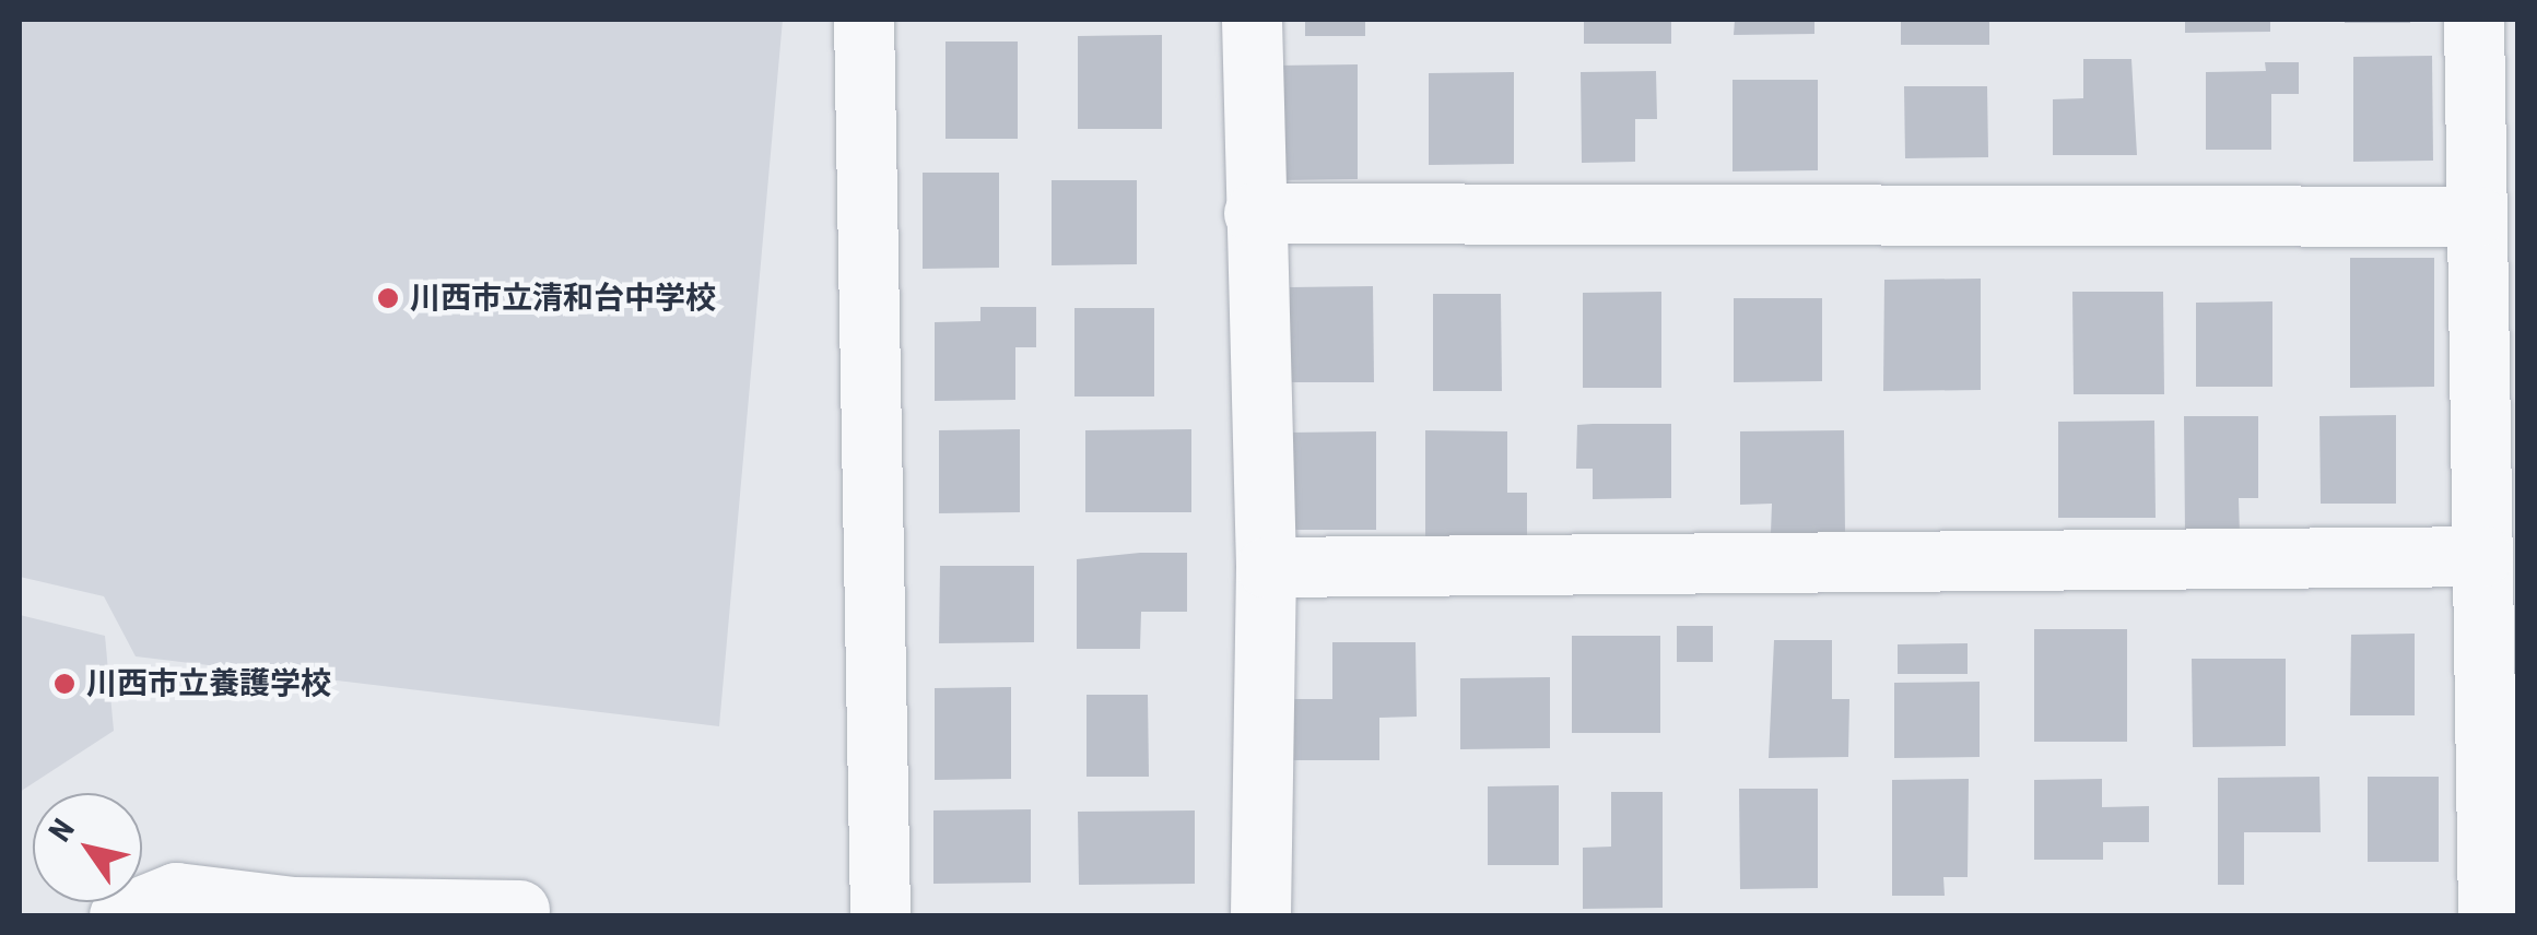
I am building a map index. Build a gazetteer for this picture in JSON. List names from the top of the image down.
{
  "places": ["川西市立清和台中学校", "川西市立養護学校"],
  "north": "top left"
}
